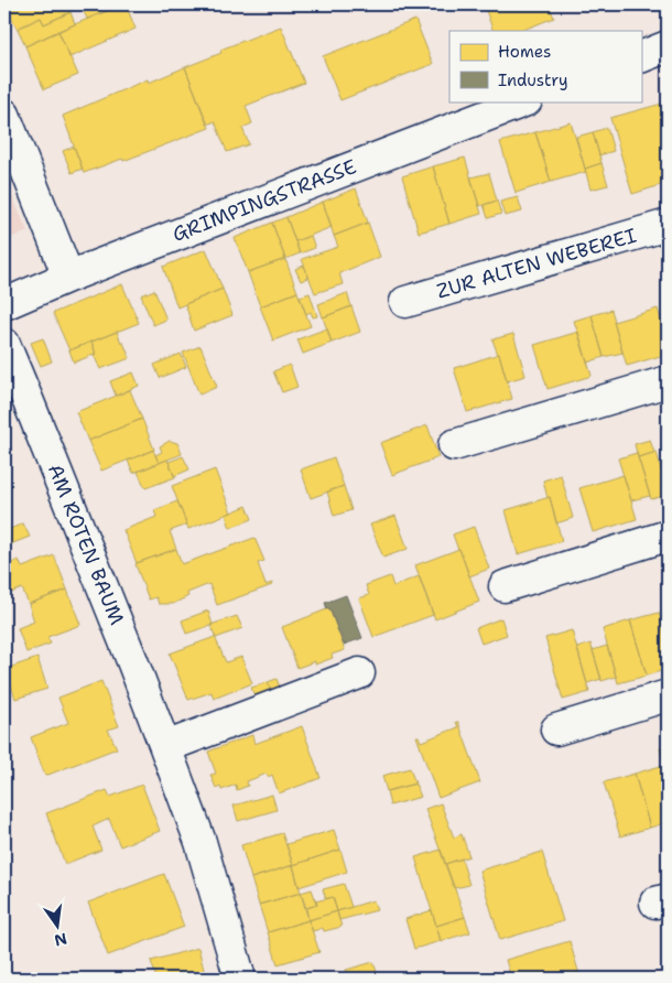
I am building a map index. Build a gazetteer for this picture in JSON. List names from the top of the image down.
{
  "streets": {
    "street": ["GRIMPINGSTRASSE", "ZUR ALTEN WEBEREI", "AM ROTEN BAUM"]
  },
  "legend": ["Homes", "Industry"],
  "north": "bottom"
}
